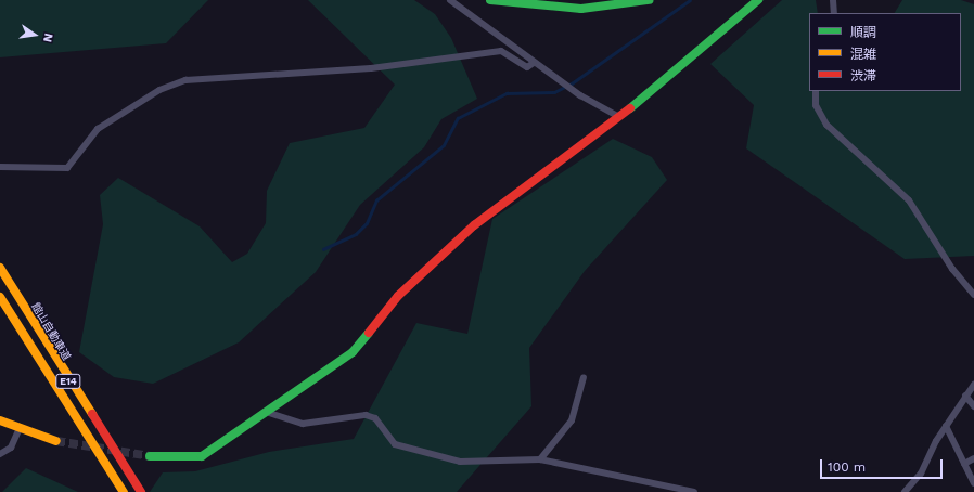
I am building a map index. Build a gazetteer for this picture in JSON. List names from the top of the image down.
{
  "streets": {
    "main road": ["館山自動車道", "E14"]
  },
  "legend": ["順調", "混雑", "渋滞"],
  "scale_bar": "100 m",
  "north": "right"
}
